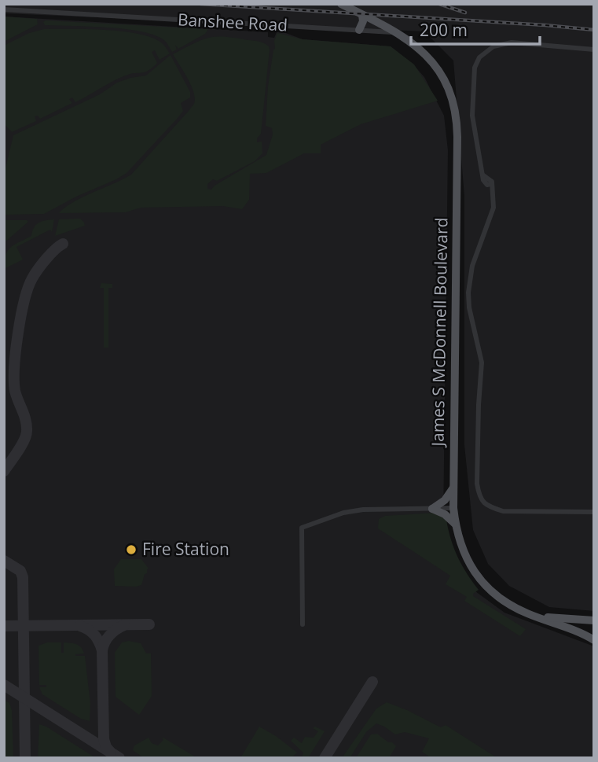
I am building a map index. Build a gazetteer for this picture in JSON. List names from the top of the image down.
{
  "streets": {
    "main road": ["James S McDonnell Boulevard"],
    "street": ["Banshee Road"]
  },
  "crossings": [
    ["Banshee Road", "James S McDonnell Boulevard"]
  ],
  "places": ["Fire Station"],
  "scale_bar": "200 m"
}
